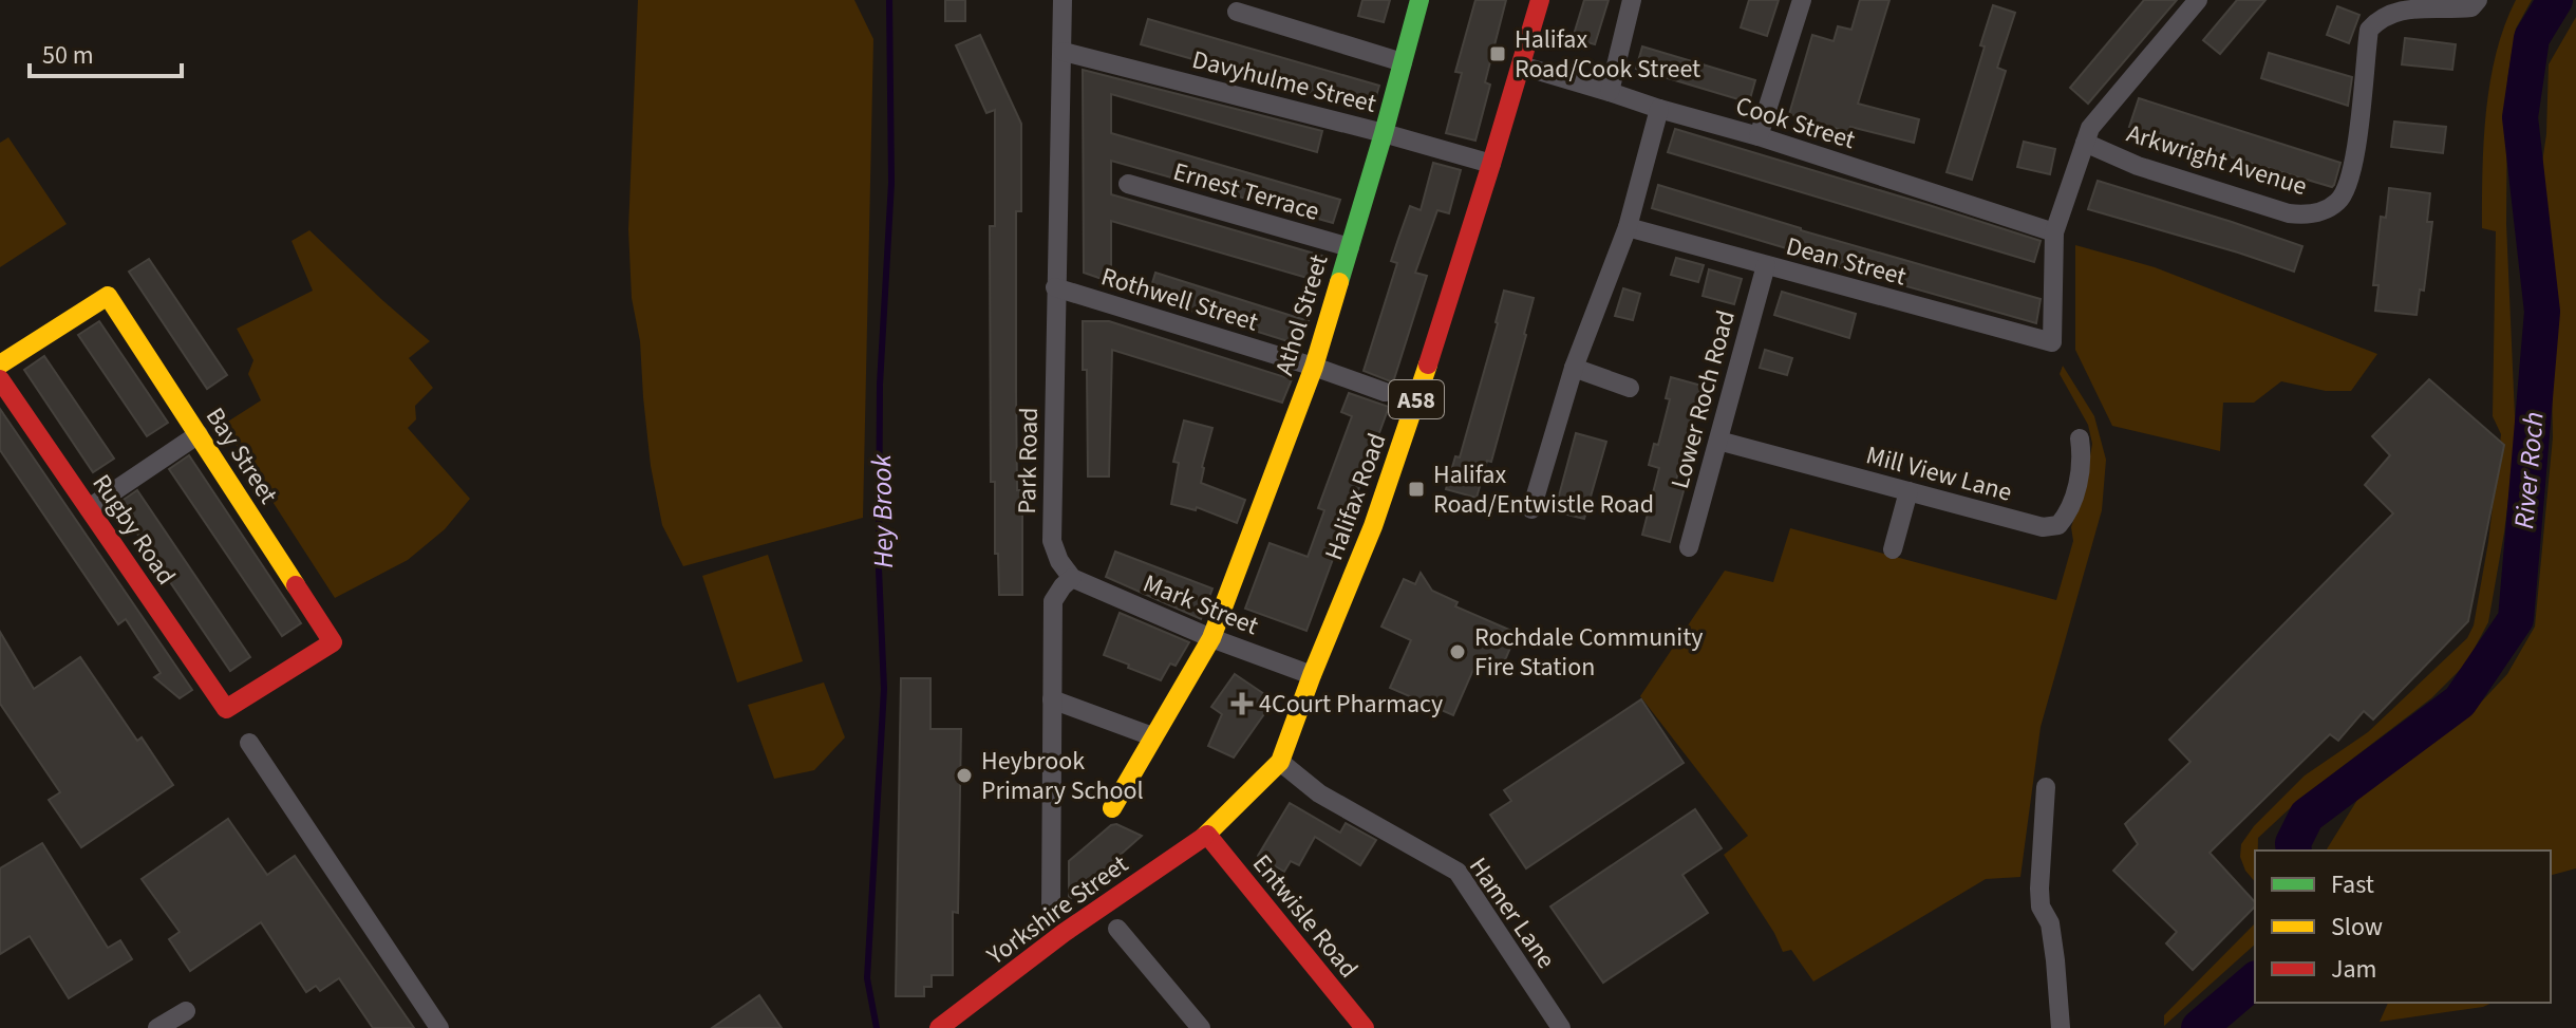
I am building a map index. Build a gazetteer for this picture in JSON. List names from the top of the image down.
{
  "streets": {
    "main road": [
      "Athol Street",
      "A58",
      "Bay Street",
      "Halifax Road",
      "Rugby Road",
      "Yorkshire Street",
      "Entwisle Road"
    ],
    "street": [
      "Davyhulme Street",
      "Cook Street",
      "Arkwright Avenue",
      "Ernest Terrace",
      "Dean Street",
      "Rothwell Street",
      "Lower Roch Road",
      "Park Road",
      "Mill View Lane",
      "Mark Street",
      "Hamer Lane"
    ]
  },
  "crossings": [
    ["Davyhulme Street", "Athol Street"],
    ["Davyhulme Street", "Park Road"],
    ["Davyhulme Street", "Halifax Road"],
    ["Cook Street", "Dean Street"],
    ["Cook Street", "Halifax Road"],
    ["Ernest Terrace", "Athol Street"],
    ["Dean Street", "Lower Roch Road"],
    ["Rothwell Street", "Athol Street"],
    ["Rothwell Street", "Park Road"],
    ["Athol Street", "Mark Street"],
    ["Lower Roch Road", "Mill View Lane"],
    ["Bay Street", "Rugby Road"],
    ["Park Road", "Mark Street"],
    ["Halifax Road", "Mark Street"],
    ["Halifax Road", "Yorkshire Street"],
    ["Halifax Road", "Hamer Lane"],
    ["Halifax Road", "Entwisle Road"],
    ["Yorkshire Street", "Entwisle Road"]
  ],
  "water": ["River Roch", "Hey Brook"],
  "places": {
    "transit": ["Halifax Road/Cook Street", "Halifax Road/Entwistle Road"],
    "other": ["Rochdale Community Fire Station", "Heybrook Primary School"],
    "health": ["4Court Pharmacy"]
  },
  "legend": ["Fast", "Slow", "Jam"],
  "scale_bar": "50 m"
}
